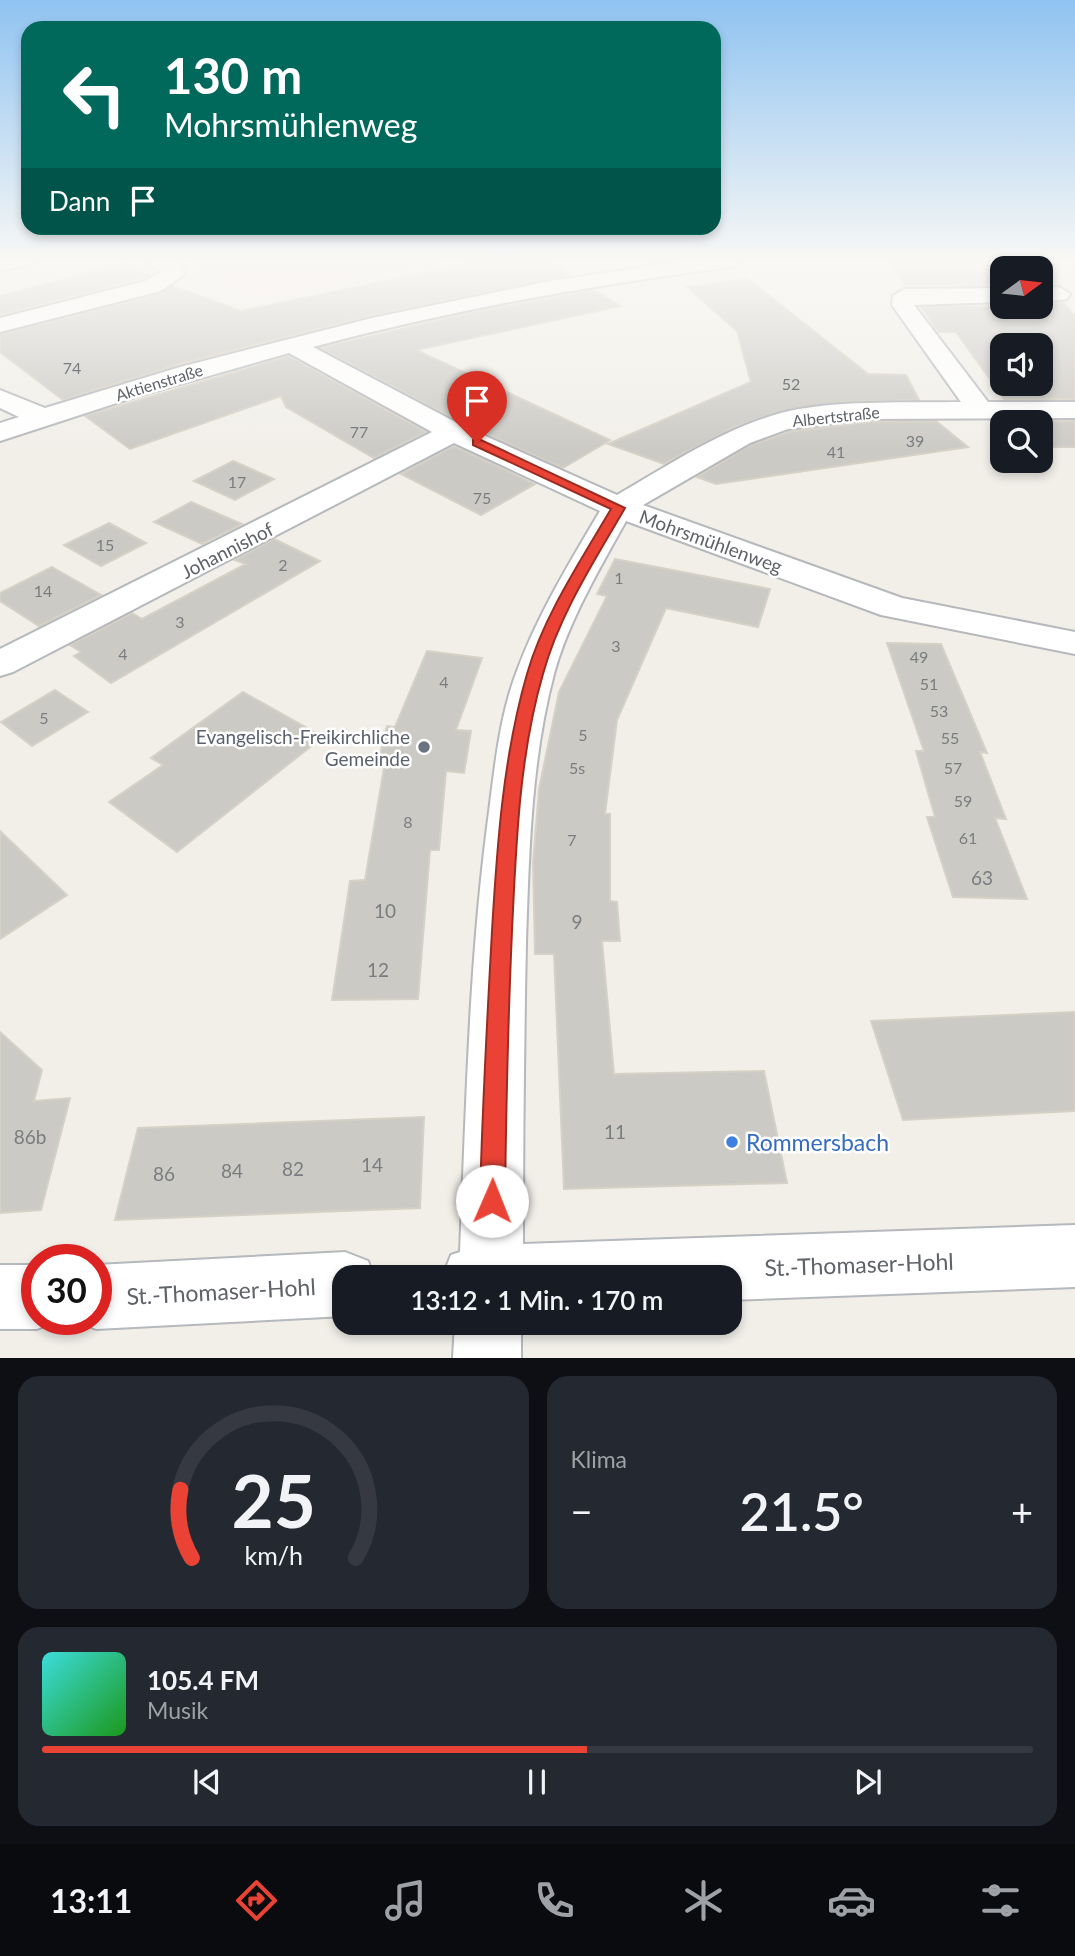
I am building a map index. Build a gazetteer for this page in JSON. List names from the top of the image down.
{
  "streets": {
    "street": [
      "Aktienstraße",
      "Albertstraße",
      "Mohrsmühlenweg",
      "Johannishof",
      "St.-Thomaser-Hohl"
    ]
  },
  "crossings": [
    ["Aktienstraße", "Mohrsmühlenweg"],
    ["Albertstraße", "Mohrsmühlenweg"],
    ["Mohrsmühlenweg", "Johannishof"]
  ],
  "places": ["Evangelisch-Freikirchliche Gemeinde", "Rommersbach"],
  "house_numbers": [
    "74",
    "52",
    "77",
    "39",
    "41",
    "17",
    "75",
    "15",
    "2",
    "1",
    "14",
    "3",
    "3",
    "4",
    "49",
    "4",
    "51",
    "53",
    "5",
    "5",
    "55",
    "5s",
    "57",
    "59",
    "8",
    "61",
    "7",
    "63",
    "10",
    "9",
    "12",
    "11",
    "86b",
    "14",
    "82",
    "84",
    "86"
  ],
  "north": "right",
  "page": {
    "turn": ["130 m", "Mohrsmühlenweg"],
    "then": "Dann",
    "limit": "30",
    "trip": "13:12 · 1 Min. · 170 m",
    "tile": "Klima",
    "heat": ["−", "21.5°", "+"],
    "song": ["105.4 FM", "Musik"],
    "tabs": "13:11",
    "gauge": ["25", "km/h"]
  }
}
